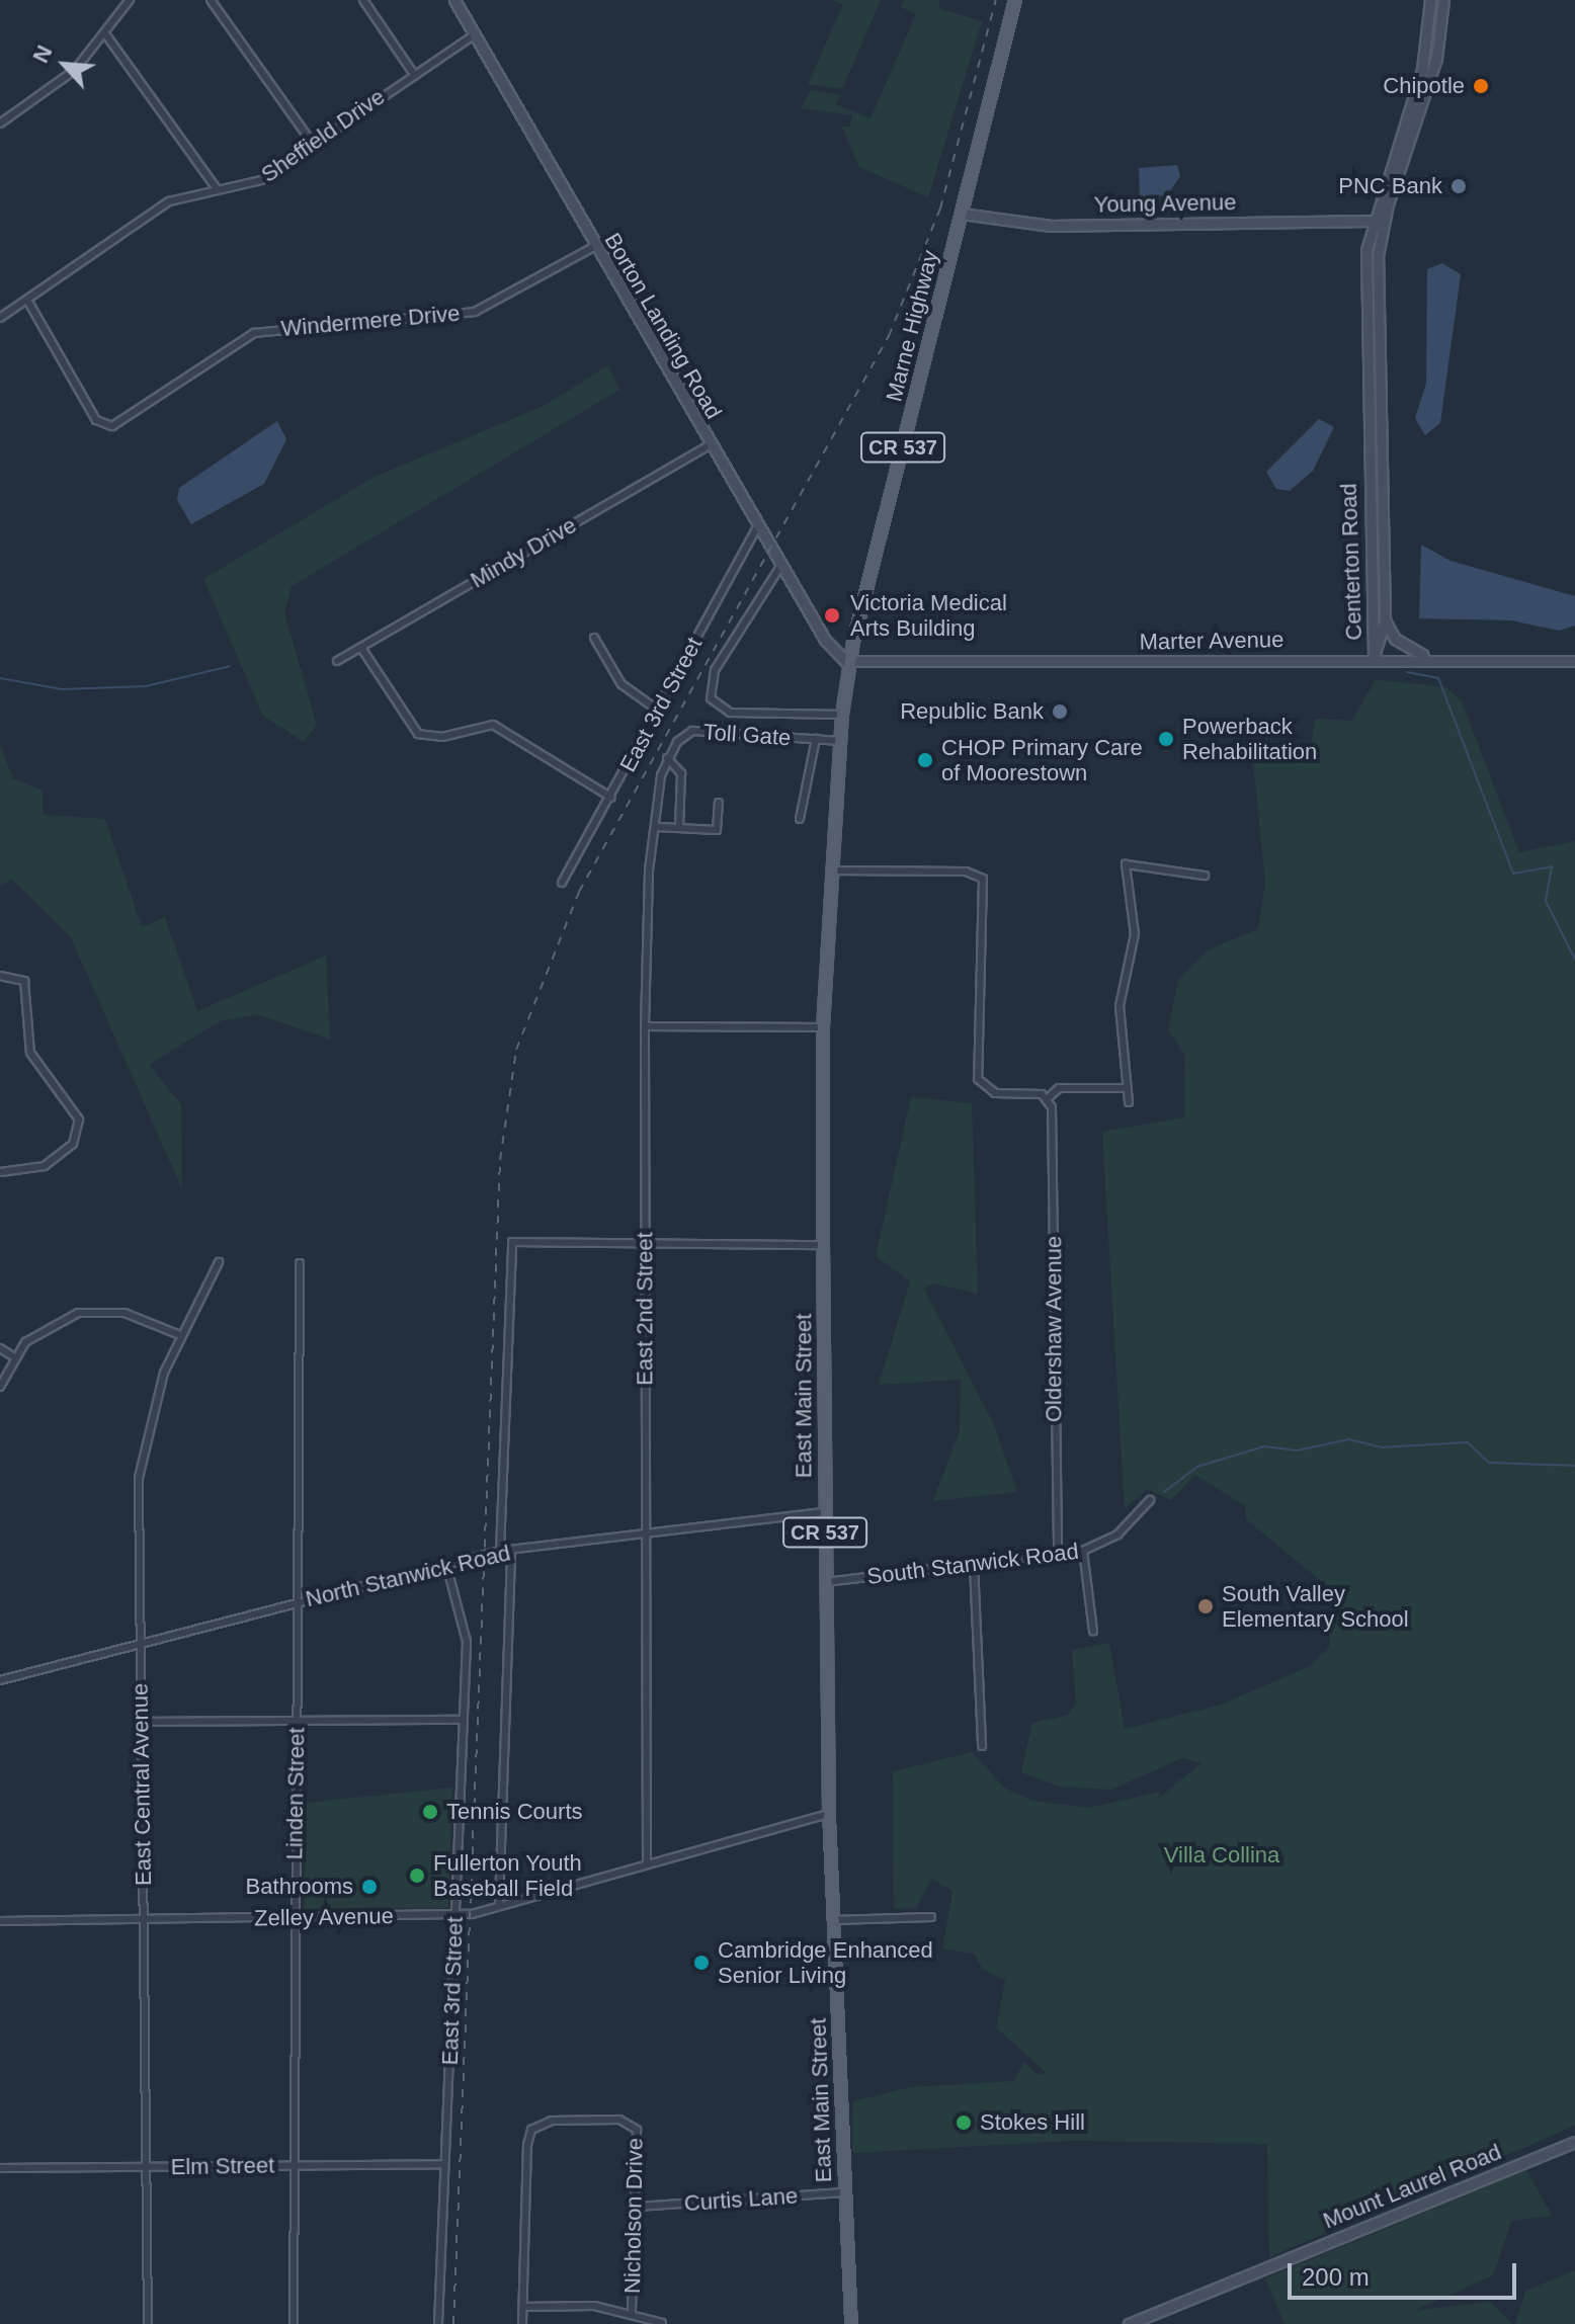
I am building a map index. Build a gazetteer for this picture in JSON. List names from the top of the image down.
{
  "streets": {
    "main road": [
      "Young Avenue",
      "Borton Landing Road",
      "Marne Highway",
      "CR 537",
      "Centerton Road",
      "Marter Avenue",
      "East Main Street",
      "Mount Laurel Road"
    ],
    "street": [
      "Sheffield Drive",
      "Windermere Drive",
      "Mindy Drive",
      "East 3rd Street",
      "Toll Gate",
      "East 2nd Street",
      "Oldershaw Avenue",
      "South Stanwick Road",
      "North Stanwick Road",
      "East Central Avenue",
      "Linden Street",
      "Zelley Avenue",
      "Elm Street",
      "Curtis Lane",
      "Nicholson Drive"
    ]
  },
  "crossings": [
    ["Sheffield Drive", "Windermere Drive"],
    ["Sheffield Drive", "Borton Landing Road"],
    ["Young Avenue", "Marne Highway"],
    ["Young Avenue", "Centerton Road"],
    ["Windermere Drive", "Borton Landing Road"],
    ["Borton Landing Road", "Marne Highway"],
    ["Borton Landing Road", "Mindy Drive"],
    ["Borton Landing Road", "Marter Avenue"],
    ["Borton Landing Road", "East 3rd Street"],
    ["Borton Landing Road", "East Main Street"],
    ["Marne Highway", "Marter Avenue"],
    ["Marne Highway", "East Main Street"],
    ["Centerton Road", "Marter Avenue"],
    ["Marter Avenue", "East Main Street"],
    ["East 3rd Street", "North Stanwick Road"],
    ["East 3rd Street", "Zelley Avenue"],
    ["East 3rd Street", "Elm Street"],
    ["Toll Gate", "East 2nd Street"],
    ["Toll Gate", "East Main Street"],
    ["East 2nd Street", "North Stanwick Road"],
    ["East 2nd Street", "Zelley Avenue"],
    ["Oldershaw Avenue", "South Stanwick Road"],
    ["East Main Street", "South Stanwick Road"],
    ["East Main Street", "North Stanwick Road"],
    ["East Main Street", "Zelley Avenue"],
    ["East Main Street", "Curtis Lane"],
    ["North Stanwick Road", "East Central Avenue"],
    ["North Stanwick Road", "Linden Street"],
    ["East Central Avenue", "Zelley Avenue"],
    ["East Central Avenue", "Elm Street"],
    ["Linden Street", "Zelley Avenue"],
    ["Linden Street", "Elm Street"],
    ["Curtis Lane", "Nicholson Drive"]
  ],
  "parks": ["Villa Collina"],
  "places": [
    "Chipotle",
    "PNC Bank",
    "Victoria Medical Arts Building",
    "Republic Bank",
    "Powerback Rehabilitation",
    "CHOP Primary Care of Moorestown",
    "South Valley Elementary School",
    "Tennis Courts",
    "Fullerton Youth Baseball Field",
    "Bathrooms",
    "Cambridge Enhanced Senior Living",
    "Stokes Hill"
  ],
  "scale_bar": "200 m",
  "north": "top left"
}
